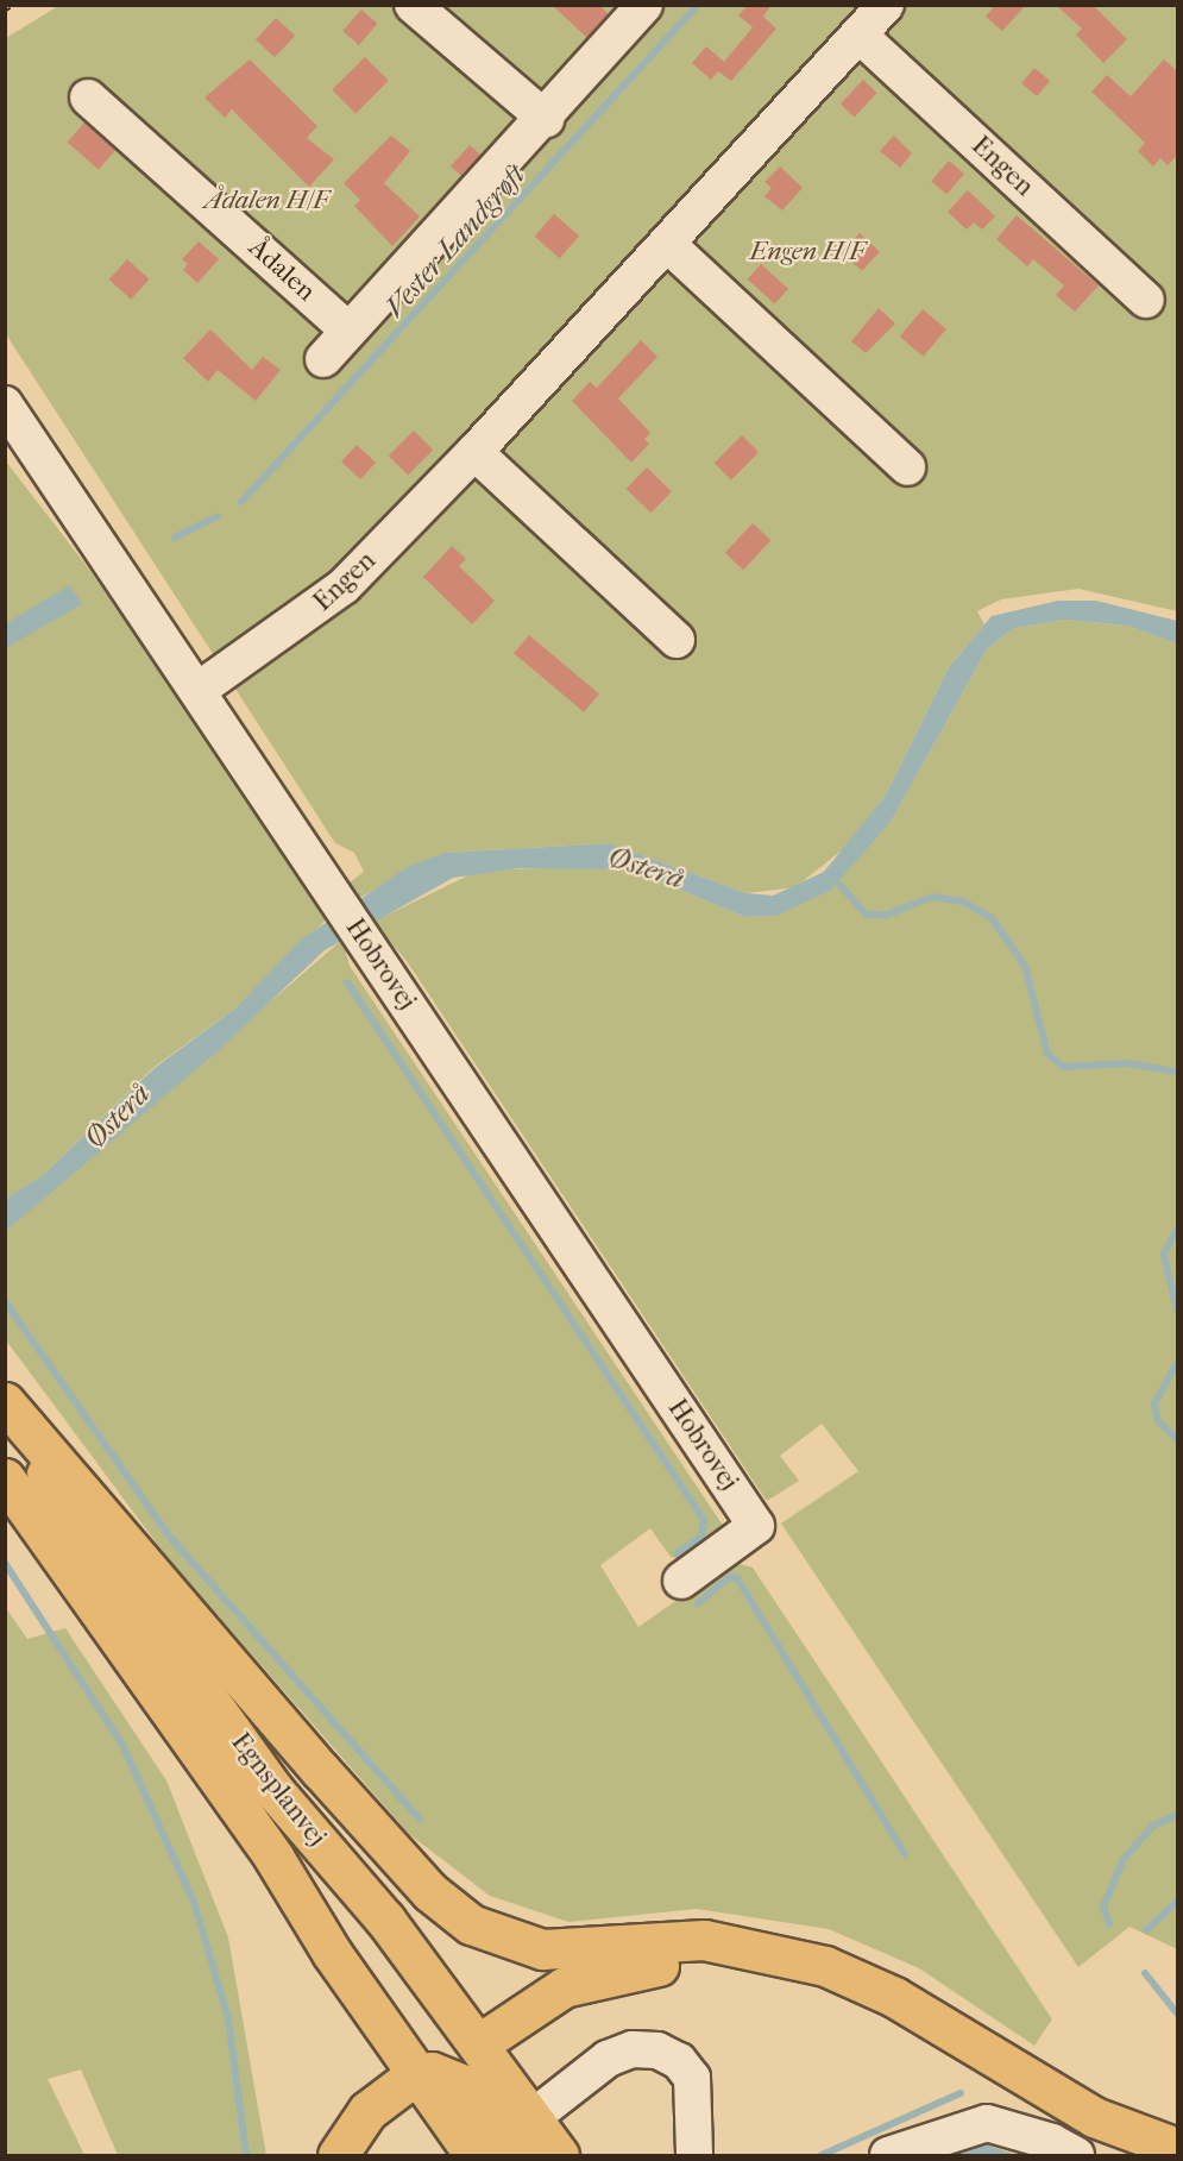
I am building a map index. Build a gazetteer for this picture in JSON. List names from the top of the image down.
{
  "streets": {
    "main road": ["Egnsplanvej"],
    "street": ["Engen", "Ådalen", "Hobrovej"]
  },
  "crossings": [
    ["Engen", "Hobrovej"]
  ],
  "water": ["Vester Landgrøft", "Østerå"],
  "parks": ["Ådalen H/F", "Engen H/F"]
}
